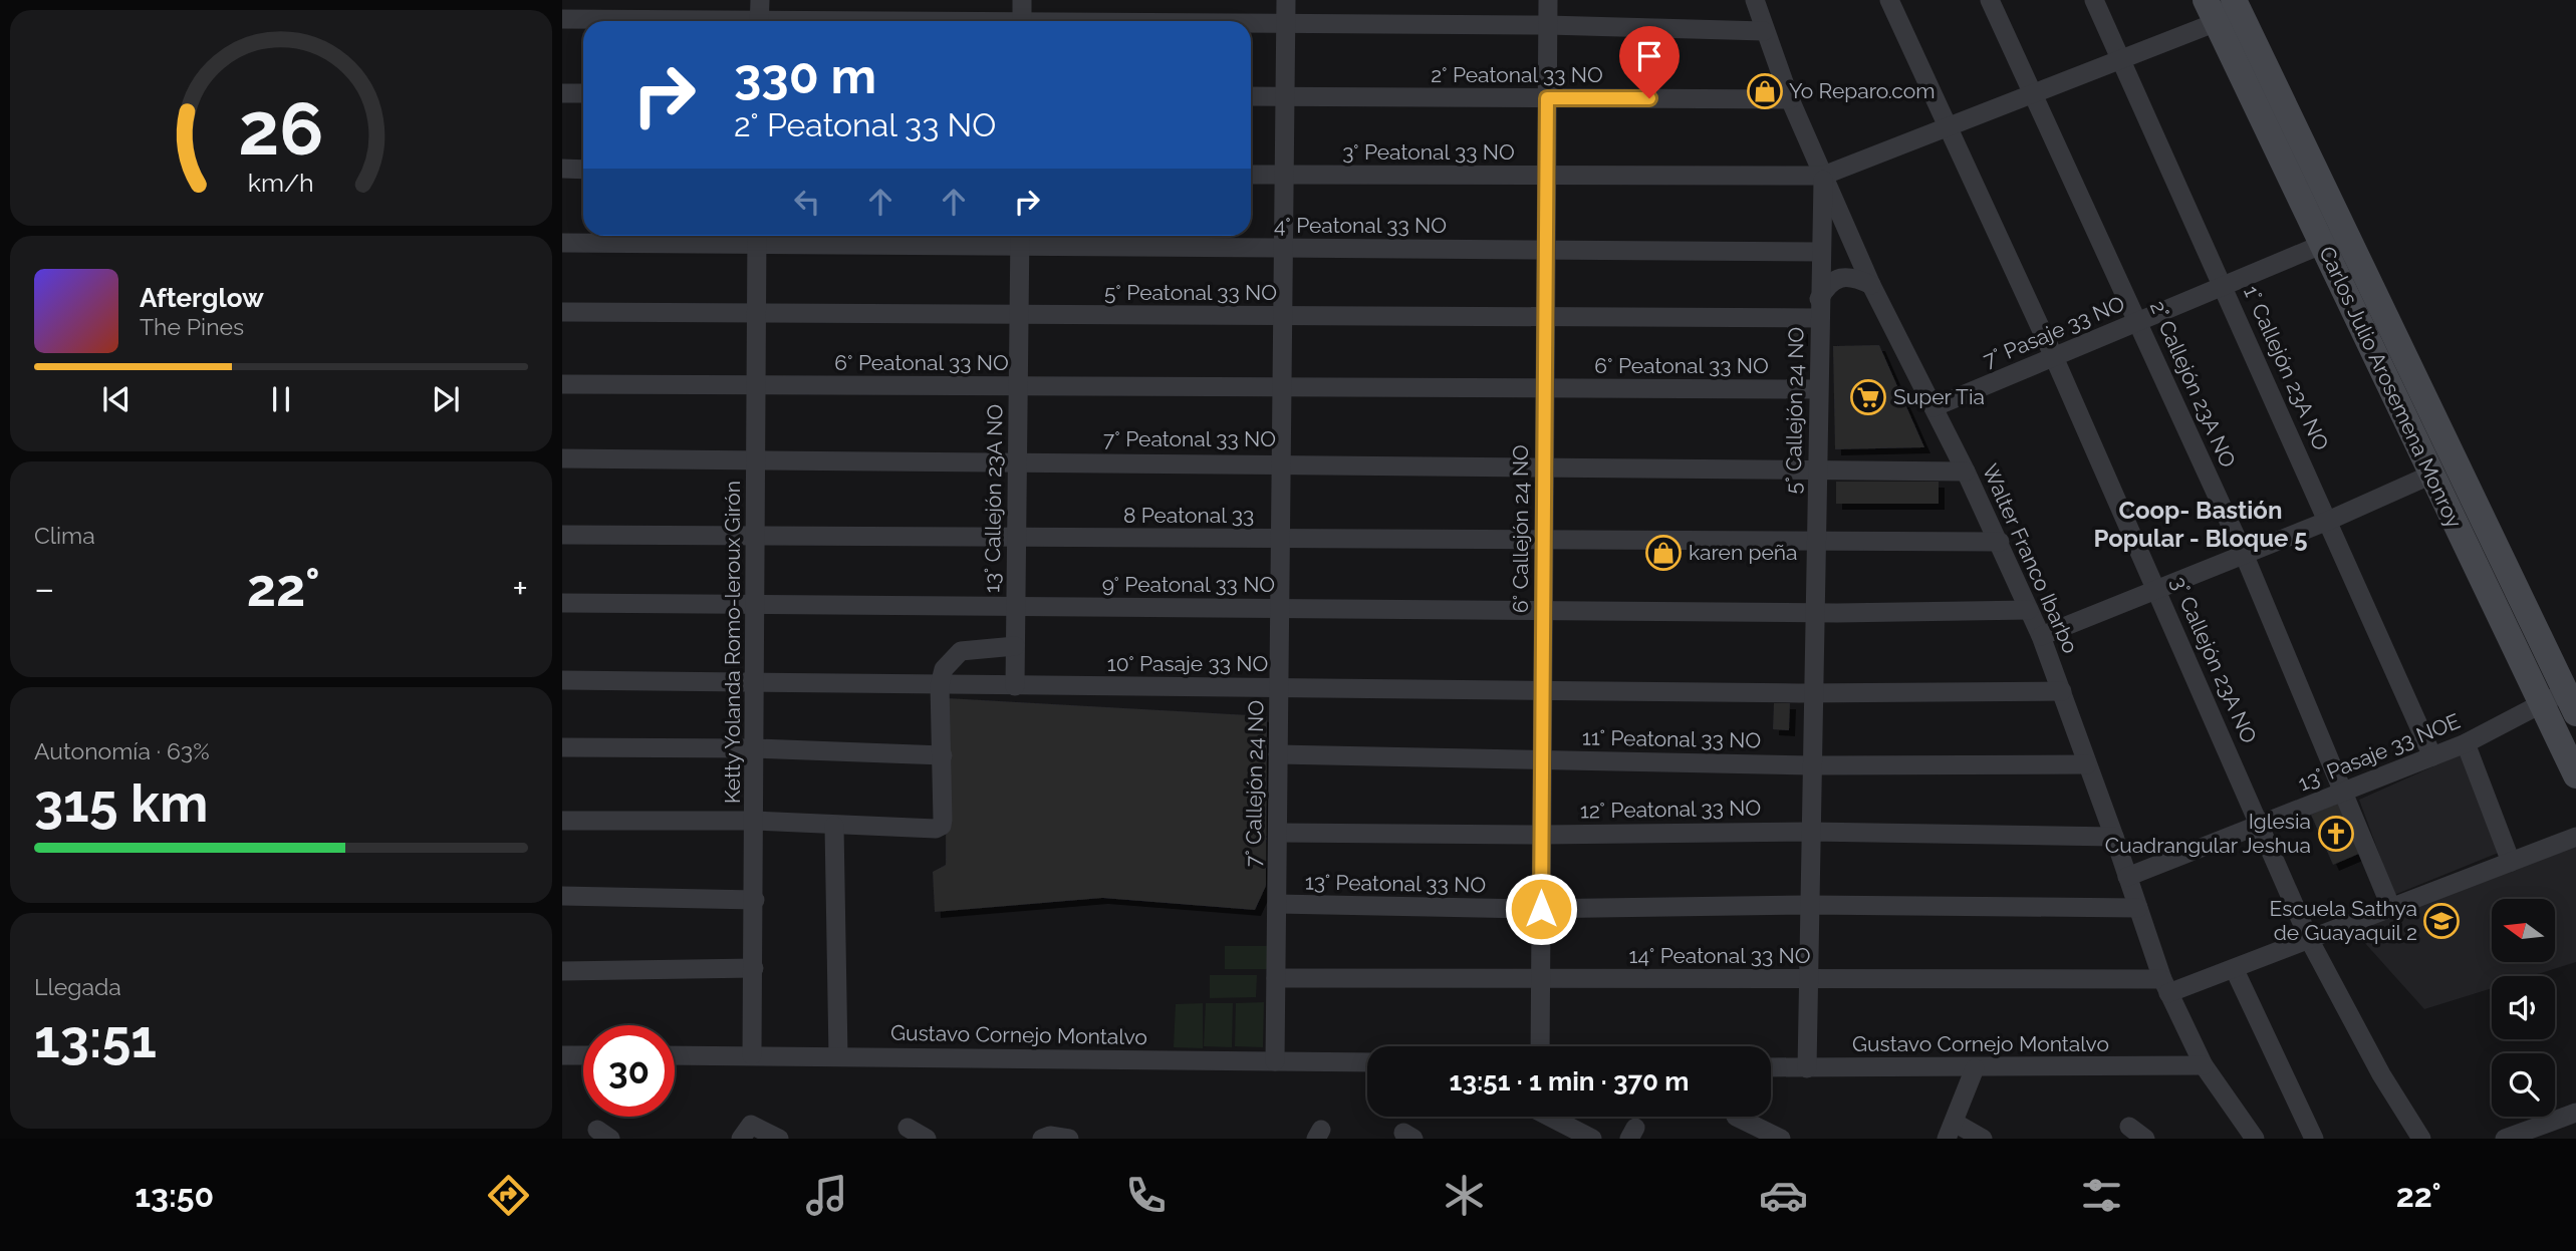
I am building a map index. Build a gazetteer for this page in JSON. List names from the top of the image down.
{
  "streets": {
    "main road": ["Carlos Julio Arosemena Monroy"],
    "street": [
      "2° Peatonal 33 NO",
      "3° Peatonal 33 NO",
      "4° Peatonal 33 NO",
      "5° Peatonal 33 NO",
      "7° Pasaje 33 NO",
      "6° Peatonal 33 NO",
      "1° Callejón 23A NO",
      "2° Callejón 23A NO",
      "5° Callejón 24 NO",
      "7° Peatonal 33 NO",
      "13° Callejón 23A NO",
      "8 Peatonal 33",
      "6° Callejón 24 NO",
      "Walter Franco Ibarbo",
      "9° Peatonal 33 NO",
      "Ketty Yolanda Romo-leroux Girón",
      "3° Callejón 23A NO",
      "10° Pasaje 33 NO",
      "11° Peatonal 33 NO",
      "13° Pasaje 33 NOE",
      "7° Callejón 24 NO",
      "12° Peatonal 33 NO",
      "13° Peatonal 33 NO",
      "14° Peatonal 33 NO",
      "Gustavo Cornejo Montalvo"
    ]
  },
  "crossings": [
    ["2° Peatonal 33 NO", "6° Callejón 24 NO"],
    ["2° Peatonal 33 NO", "Walter Franco Ibarbo"],
    ["2° Peatonal 33 NO", "7° Callejón 24 NO"],
    ["3° Peatonal 33 NO", "5° Callejón 24 NO"],
    ["3° Peatonal 33 NO", "6° Callejón 24 NO"],
    ["3° Peatonal 33 NO", "Walter Franco Ibarbo"],
    ["3° Peatonal 33 NO", "7° Callejón 24 NO"],
    ["4° Peatonal 33 NO", "5° Callejón 24 NO"],
    ["4° Peatonal 33 NO", "13° Callejón 23A NO"],
    ["4° Peatonal 33 NO", "6° Callejón 24 NO"],
    ["4° Peatonal 33 NO", "Ketty Yolanda Romo-leroux Girón"],
    ["4° Peatonal 33 NO", "7° Callejón 24 NO"],
    ["5° Peatonal 33 NO", "5° Callejón 24 NO"],
    ["5° Peatonal 33 NO", "13° Callejón 23A NO"],
    ["5° Peatonal 33 NO", "6° Callejón 24 NO"],
    ["5° Peatonal 33 NO", "Ketty Yolanda Romo-leroux Girón"],
    ["5° Peatonal 33 NO", "7° Callejón 24 NO"],
    ["7° Pasaje 33 NO", "1° Callejón 23A NO"],
    ["7° Pasaje 33 NO", "2° Callejón 23A NO"],
    ["7° Pasaje 33 NO", "Carlos Julio Arosemena Monroy"],
    ["7° Pasaje 33 NO", "Walter Franco Ibarbo"],
    ["7° Pasaje 33 NO", "3° Callejón 23A NO"],
    ["6° Peatonal 33 NO", "5° Callejón 24 NO"],
    ["6° Peatonal 33 NO", "13° Callejón 23A NO"],
    ["6° Peatonal 33 NO", "6° Callejón 24 NO"],
    ["6° Peatonal 33 NO", "Ketty Yolanda Romo-leroux Girón"],
    ["6° Peatonal 33 NO", "7° Callejón 24 NO"],
    ["1° Callejón 23A NO", "13° Pasaje 33 NOE"],
    ["2° Callejón 23A NO", "13° Pasaje 33 NOE"],
    ["2° Callejón 23A NO", "14° Peatonal 33 NO"],
    ["Carlos Julio Arosemena Monroy", "13° Pasaje 33 NOE"],
    ["5° Callejón 24 NO", "7° Peatonal 33 NO"],
    ["5° Callejón 24 NO", "8 Peatonal 33"],
    ["5° Callejón 24 NO", "Walter Franco Ibarbo"],
    ["5° Callejón 24 NO", "9° Peatonal 33 NO"],
    ["5° Callejón 24 NO", "10° Pasaje 33 NO"],
    ["5° Callejón 24 NO", "11° Peatonal 33 NO"],
    ["5° Callejón 24 NO", "12° Peatonal 33 NO"],
    ["5° Callejón 24 NO", "13° Peatonal 33 NO"],
    ["5° Callejón 24 NO", "14° Peatonal 33 NO"],
    ["5° Callejón 24 NO", "Gustavo Cornejo Montalvo"],
    ["7° Peatonal 33 NO", "13° Callejón 23A NO"],
    ["7° Peatonal 33 NO", "6° Callejón 24 NO"],
    ["7° Peatonal 33 NO", "Walter Franco Ibarbo"],
    ["7° Peatonal 33 NO", "Ketty Yolanda Romo-leroux Girón"],
    ["7° Peatonal 33 NO", "7° Callejón 24 NO"],
    ["13° Callejón 23A NO", "8 Peatonal 33"],
    ["13° Callejón 23A NO", "9° Peatonal 33 NO"],
    ["13° Callejón 23A NO", "10° Pasaje 33 NO"],
    ["8 Peatonal 33", "6° Callejón 24 NO"],
    ["8 Peatonal 33", "Walter Franco Ibarbo"],
    ["8 Peatonal 33", "Ketty Yolanda Romo-leroux Girón"],
    ["8 Peatonal 33", "7° Callejón 24 NO"],
    ["6° Callejón 24 NO", "9° Peatonal 33 NO"],
    ["6° Callejón 24 NO", "10° Pasaje 33 NO"],
    ["6° Callejón 24 NO", "11° Peatonal 33 NO"],
    ["6° Callejón 24 NO", "12° Peatonal 33 NO"],
    ["6° Callejón 24 NO", "13° Peatonal 33 NO"],
    ["6° Callejón 24 NO", "14° Peatonal 33 NO"],
    ["Walter Franco Ibarbo", "9° Peatonal 33 NO"],
    ["Walter Franco Ibarbo", "10° Pasaje 33 NO"],
    ["Walter Franco Ibarbo", "11° Peatonal 33 NO"],
    ["Walter Franco Ibarbo", "13° Pasaje 33 NOE"],
    ["Walter Franco Ibarbo", "12° Peatonal 33 NO"],
    ["Walter Franco Ibarbo", "13° Peatonal 33 NO"],
    ["Walter Franco Ibarbo", "14° Peatonal 33 NO"],
    ["Walter Franco Ibarbo", "Gustavo Cornejo Montalvo"],
    ["9° Peatonal 33 NO", "Ketty Yolanda Romo-leroux Girón"],
    ["9° Peatonal 33 NO", "7° Callejón 24 NO"],
    ["Ketty Yolanda Romo-leroux Girón", "10° Pasaje 33 NO"],
    ["Ketty Yolanda Romo-leroux Girón", "Gustavo Cornejo Montalvo"],
    ["3° Callejón 23A NO", "13° Pasaje 33 NOE"],
    ["3° Callejón 23A NO", "14° Peatonal 33 NO"],
    ["10° Pasaje 33 NO", "7° Callejón 24 NO"],
    ["11° Peatonal 33 NO", "7° Callejón 24 NO"],
    ["7° Callejón 24 NO", "12° Peatonal 33 NO"],
    ["7° Callejón 24 NO", "13° Peatonal 33 NO"],
    ["7° Callejón 24 NO", "14° Peatonal 33 NO"],
    ["7° Callejón 24 NO", "Gustavo Cornejo Montalvo"]
  ],
  "districts": ["Coop- Bastión Popular - Bloque 5"],
  "places": {
    "shop": ["Yo Reparo.com", "karen peña"],
    "supermarket": ["Super Tia"],
    "church": ["Iglesia Cuadrangular Jeshua"],
    "school or university": ["Escuela Sathya de Guayaquil 2"]
  },
  "north": "left",
  "page": {
    "turn": ["330 m", "2° Peatonal 33 NO"],
    "song": ["Afterglow", "The Pines"],
    "tile": [
      "Clima",
      ["Autonomía · 63%", "315 km"],
      ["Llegada", "13:51"]
    ],
    "heat": ["−", "22°", "+"],
    "limit": "30",
    "trip": "13:51 · 1 min · 370 m",
    "tabs": ["13:50", "22°"],
    "gauge": ["26", "km/h"]
  }
}
